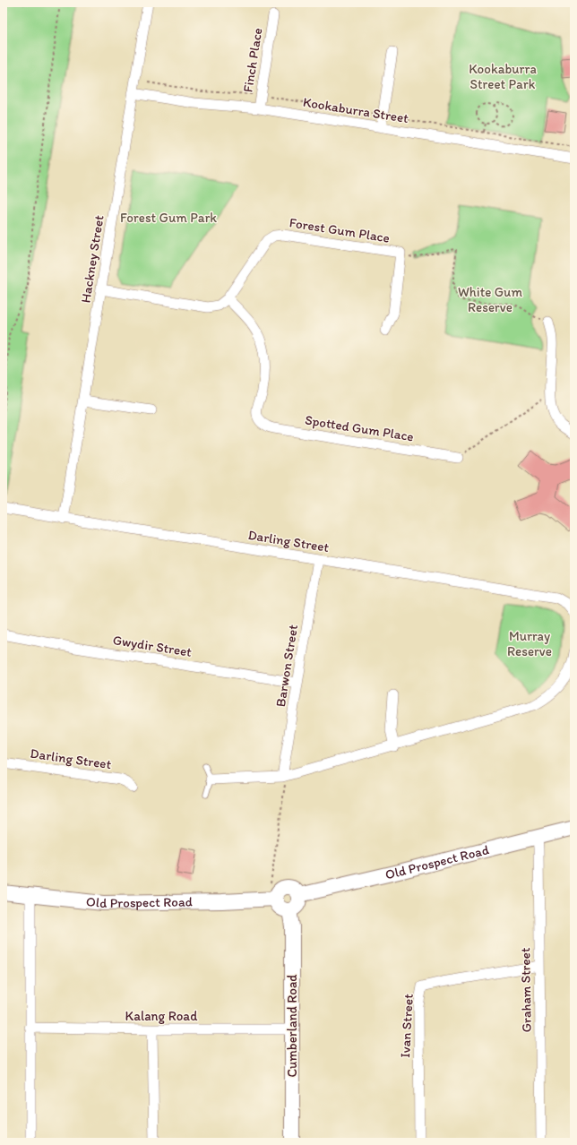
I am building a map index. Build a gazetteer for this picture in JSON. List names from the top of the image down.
{
  "streets": {
    "main road": ["Old Prospect Road", "Cumberland Road"],
    "street": [
      "Finch Place",
      "Kookaburra Street",
      "Forest Gum Place",
      "Hackney Street",
      "Spotted Gum Place",
      "Darling Street",
      "Gwydir Street",
      "Barwon Street",
      "Graham Street",
      "Kalang Road",
      "Ivan Street"
    ]
  },
  "crossings": [
    ["Finch Place", "Kookaburra Street"],
    ["Kookaburra Street", "Hackney Street"],
    ["Forest Gum Place", "Spotted Gum Place"],
    ["Hackney Street", "Darling Street"],
    ["Darling Street", "Barwon Street"],
    ["Gwydir Street", "Barwon Street"],
    ["Old Prospect Road", "Graham Street"],
    ["Old Prospect Road", "Cumberland Road"],
    ["Graham Street", "Ivan Street"],
    ["Kalang Road", "Cumberland Road"]
  ],
  "parks": [
    "Kookaburra Street Park",
    "Forest Gum Park",
    "White Gum Reserve",
    "Murray Reserve"
  ]
}
